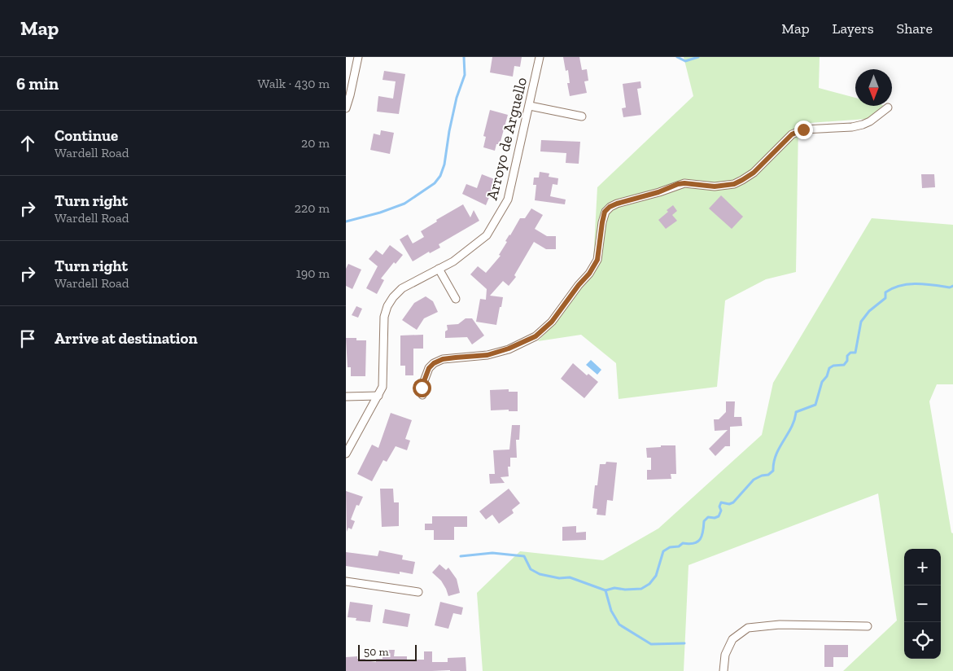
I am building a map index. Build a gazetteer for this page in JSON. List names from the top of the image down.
{
  "streets": {
    "street": ["Arroyo de Arguello"]
  },
  "scale_bar": "50 m",
  "north": "bottom",
  "page": {
    "header": "Map",
    "nav": ["Map", "Layers", "Share"],
    "heading": ["6 min", "Walk · 430 m"],
    "list": [
      ["Continue", "Wardell Road", "20 m"],
      ["Turn right", "Wardell Road", "220 m"],
      ["Turn right", "Wardell Road", "190 m"],
      "Arrive at destination"
    ],
    "map_buttons": ["+", "−"],
    "scale": "50 m"
  }
}
